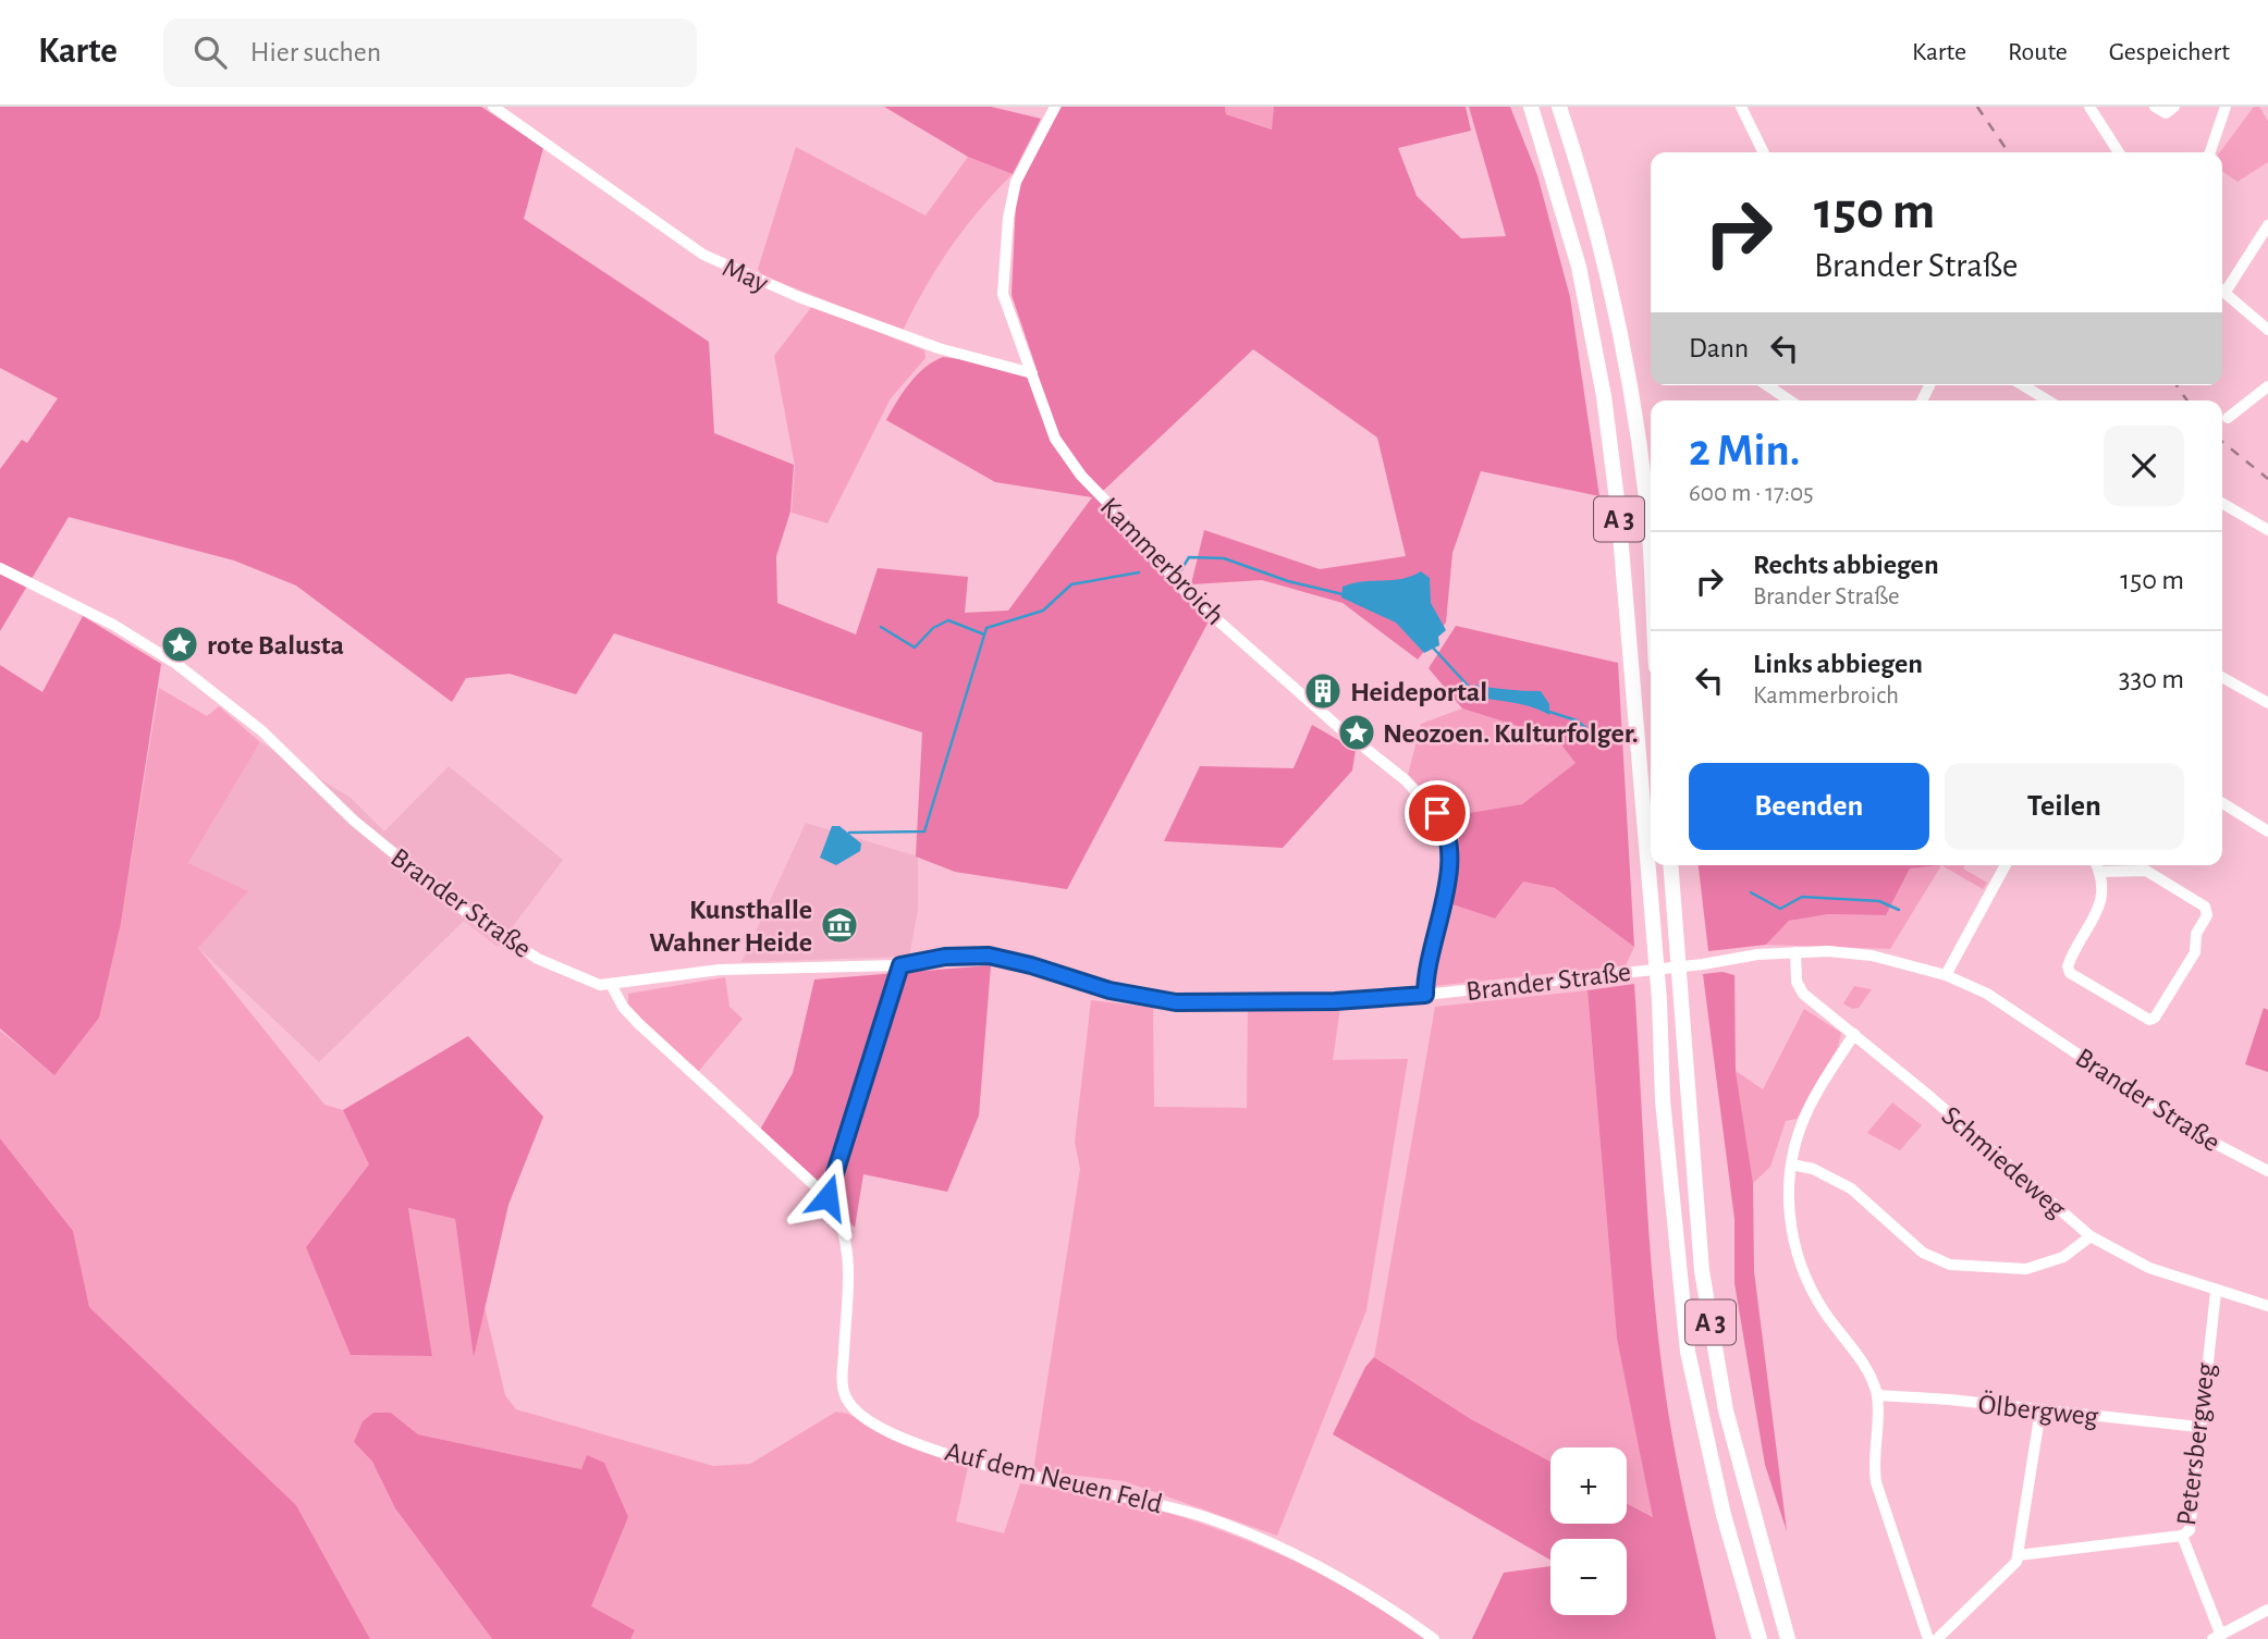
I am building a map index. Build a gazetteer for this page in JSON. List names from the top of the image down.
{
  "streets": {
    "highway": ["A 3"],
    "street": [
      "May",
      "Kammerbroich",
      "Brander Straße",
      "Schmiedeweg",
      "Ölbergweg",
      "Petersbergweg",
      "Auf dem Neuen Feld"
    ]
  },
  "crossings": [
    ["May", "Kammerbroich"],
    ["Kammerbroich", "Brander Straße"],
    ["Brander Straße", "Schmiedeweg"],
    ["Brander Straße", "Auf dem Neuen Feld"],
    ["Schmiedeweg", "Petersbergweg"],
    ["Ölbergweg", "Petersbergweg"]
  ],
  "places": {
    "place": ["rote Balusta", "Neozoen. Kulturfolger."],
    "building": ["Heideportal"],
    "museum": ["Kunsthalle Wahner Heide"]
  },
  "page": {
    "header": "Karte",
    "search": "Hier suchen",
    "nav": ["Karte", "Route", "Gespeichert"],
    "turn": ["150 m", "Brander Straße"],
    "then": "Dann",
    "heading": ["2 Min.", "600 m · 17:05"],
    "list": [
      {
        "name": "Rechts abbiegen",
        "note": "Brander Straße",
        "value": "150 m"
      },
      {
        "name": "Links abbiegen",
        "note": "Kammerbroich",
        "value": "330 m"
      }
    ],
    "buttons": ["Beenden", "Teilen"],
    "map_buttons": ["+", "−"]
  }
}
